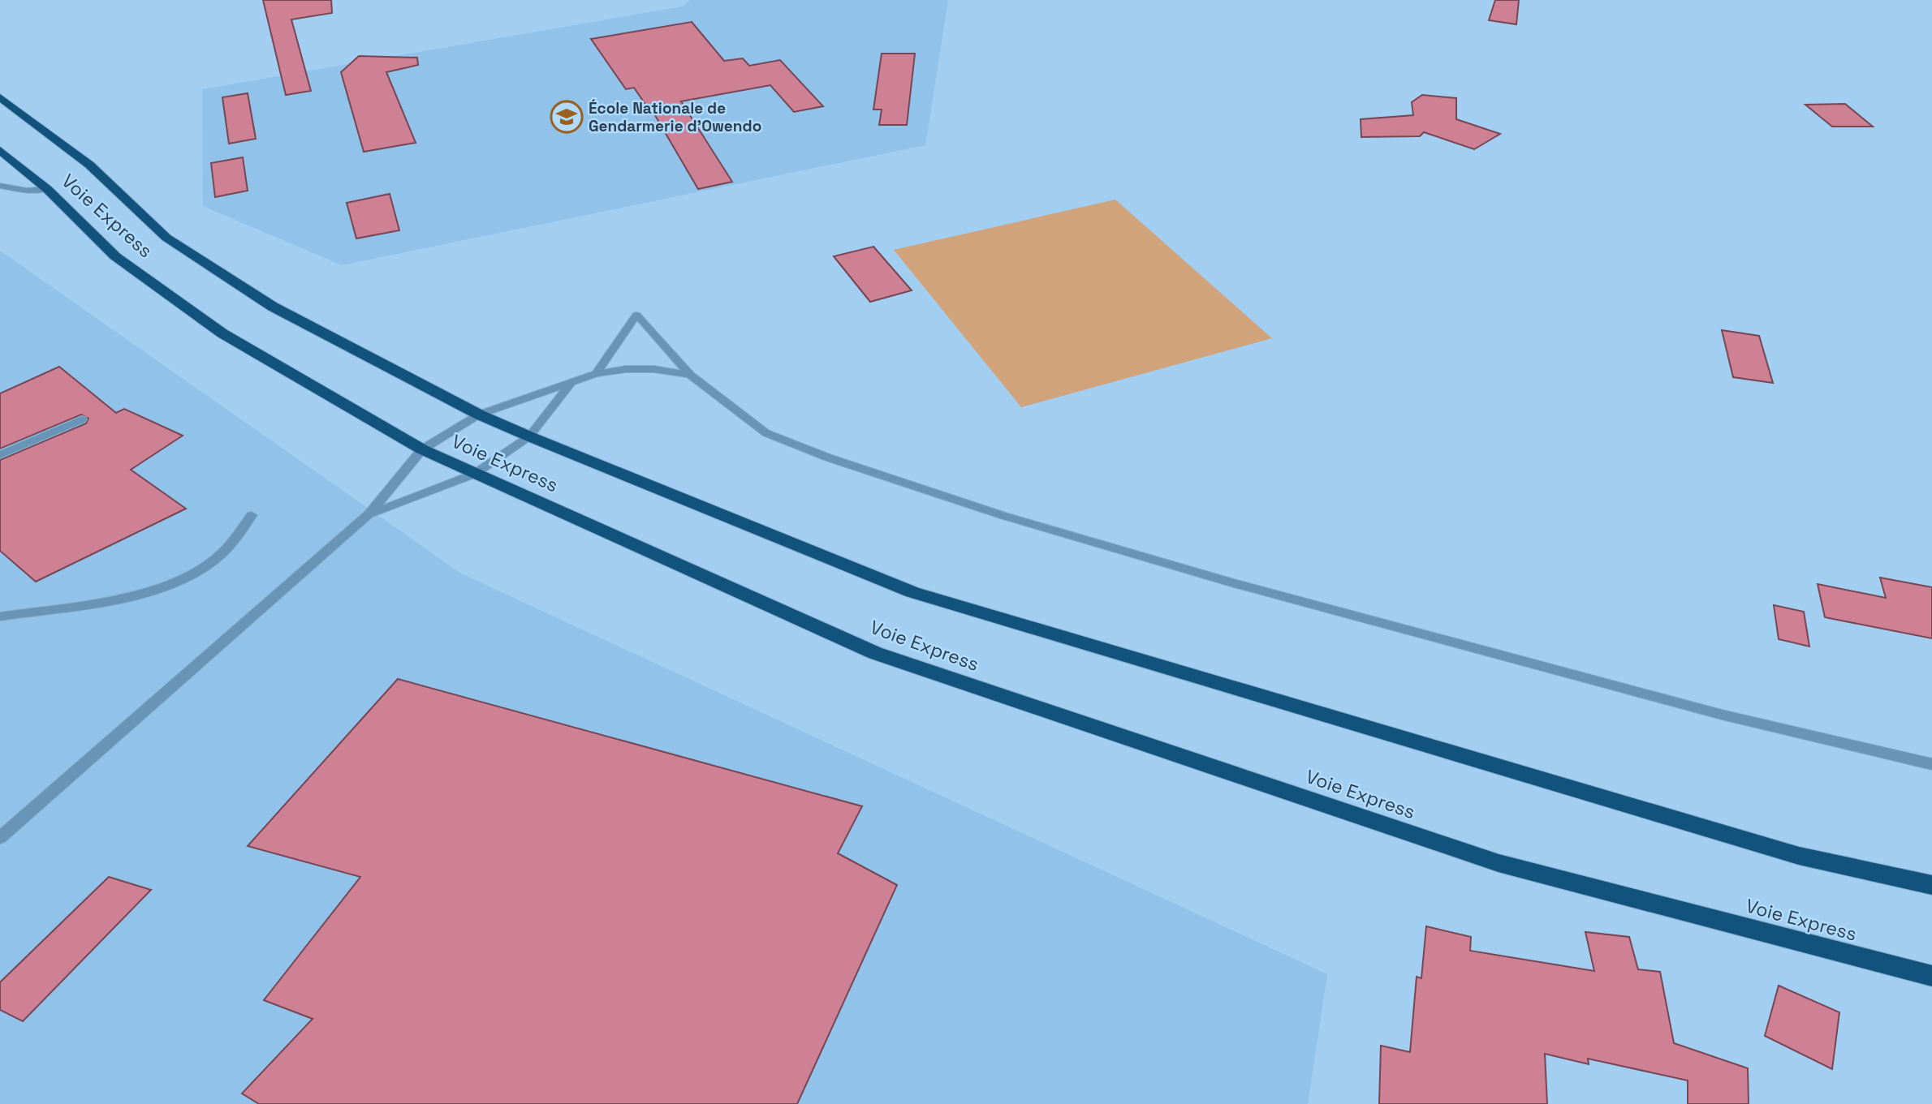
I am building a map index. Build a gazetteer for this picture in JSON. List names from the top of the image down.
{
  "streets": {
    "highway": ["Voie Express"]
  },
  "places": {
    "school or university": ["École Nationale de Gendarmerie d’Owendo"]
  }
}
